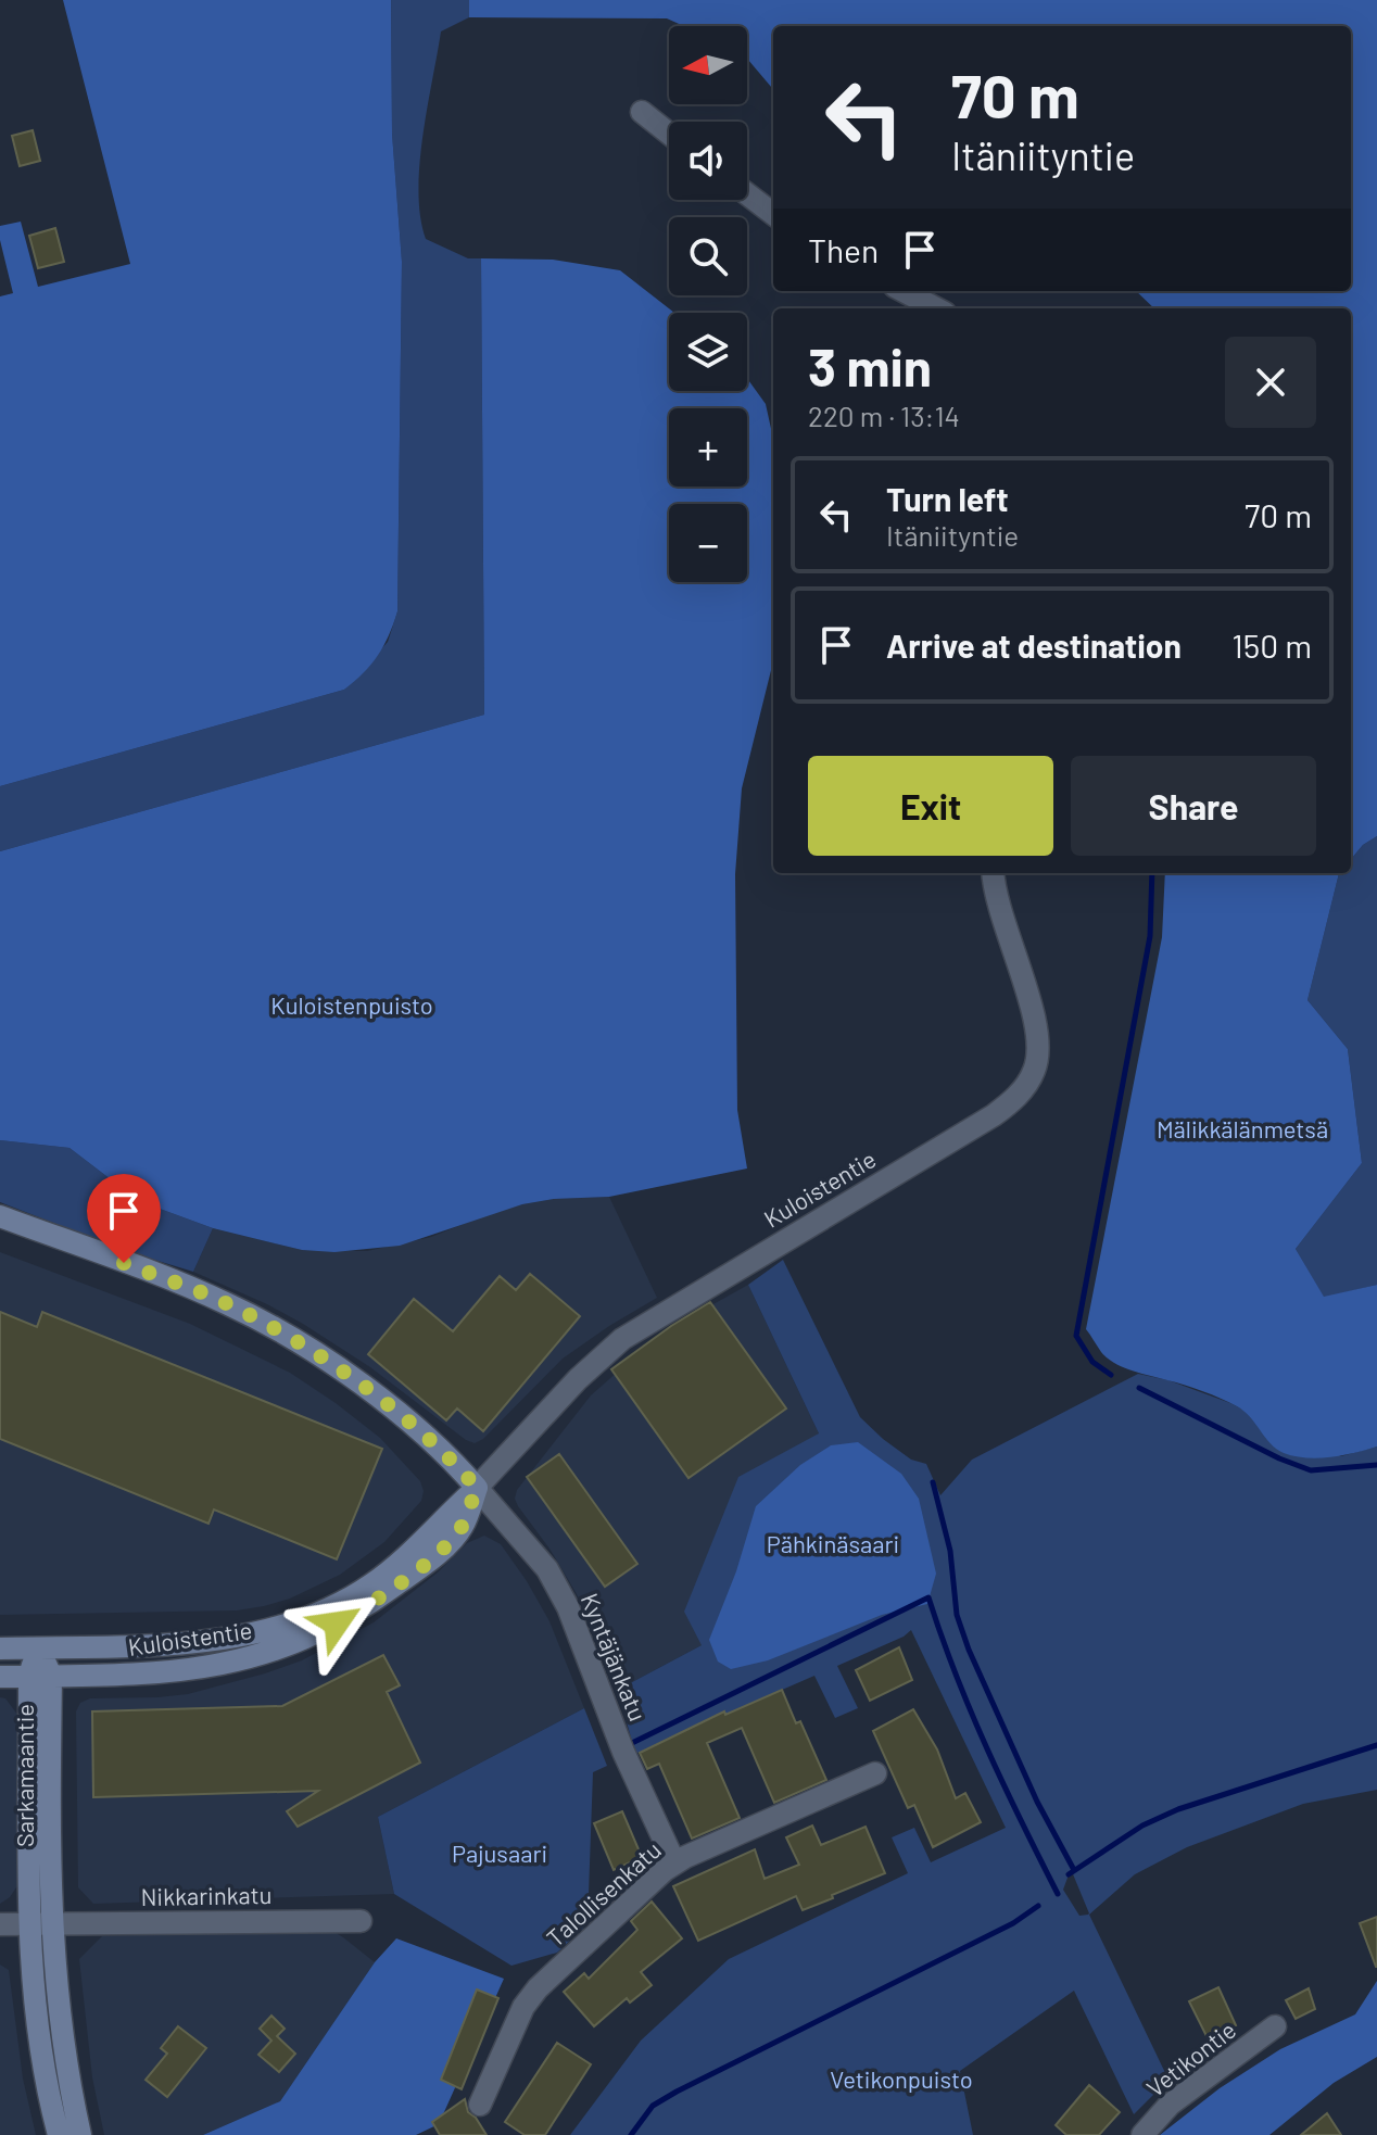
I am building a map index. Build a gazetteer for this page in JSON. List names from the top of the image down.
{
  "streets": {
    "street": [
      "Kuloistentie",
      "Kyntäjänkatu",
      "Sarkamaantie",
      "Talollisenkatu",
      "Nikkarinkatu",
      "Vetikontie"
    ]
  },
  "crossings": [
    ["Kuloistentie", "Kyntäjänkatu"],
    ["Kuloistentie", "Sarkamaantie"],
    ["Kyntäjänkatu", "Talollisenkatu"],
    ["Sarkamaantie", "Nikkarinkatu"]
  ],
  "parks": [
    "Kuloistenpuisto",
    "Mälikkälänmetsä",
    "Pähkinäsaari",
    "Pajusaari",
    "Vetikonpuisto"
  ],
  "north": "left",
  "page": {
    "map_buttons": ["+", "−"],
    "turn": ["70 m", "Itäniityntie"],
    "then": "Then",
    "heading": ["3 min", "220 m · 13:14"],
    "list": [
      {
        "name": "Turn left",
        "note": "Itäniityntie",
        "value": "70 m"
      },
      {
        "name": "Arrive at destination",
        "value": "150 m"
      }
    ],
    "buttons": ["Exit", "Share"]
  }
}
